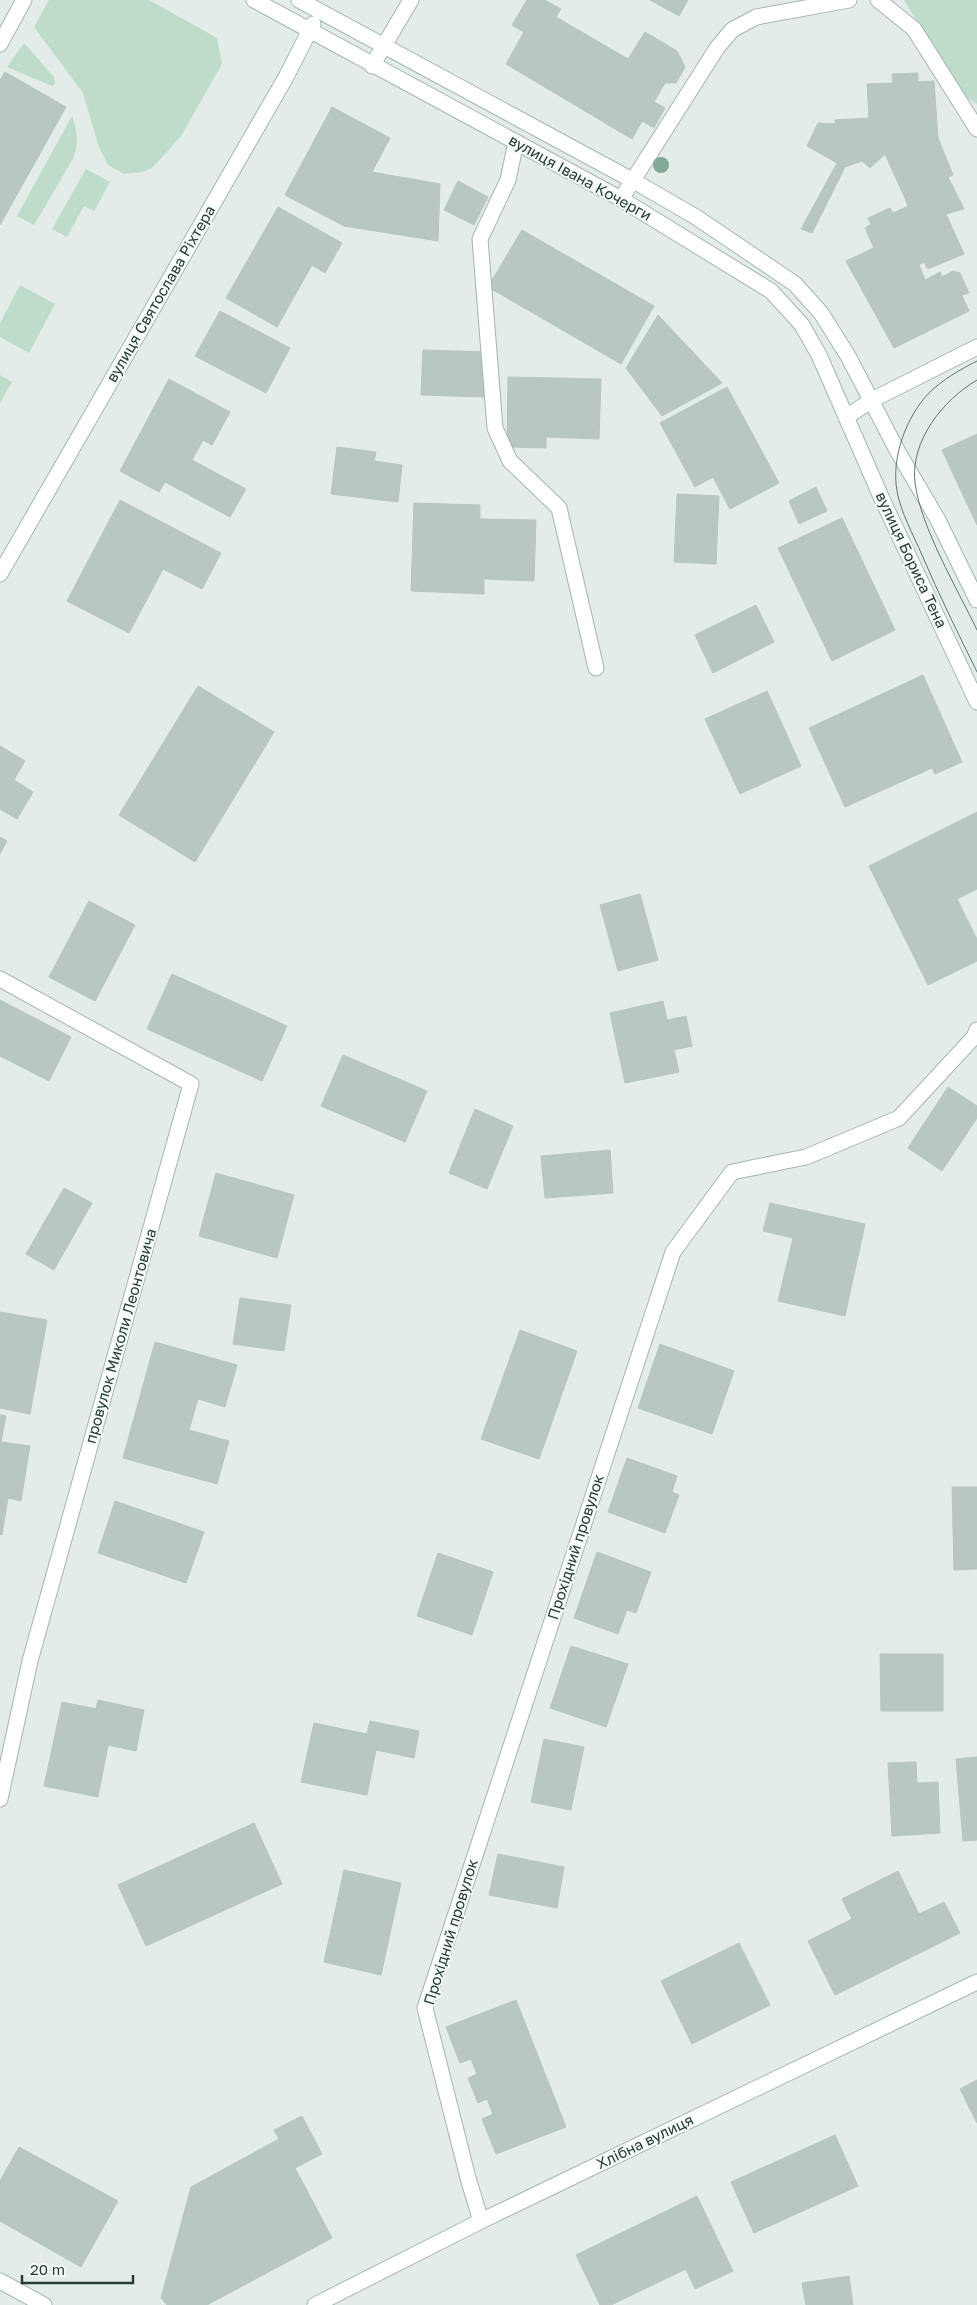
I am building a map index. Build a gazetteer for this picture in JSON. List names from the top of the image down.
{
  "streets": {
    "street": [
      "вулиця Івана Кочерги",
      "вулиця Святослава Ріхтера",
      "вулиця Бориса Тена",
      "провулок Миколи Леонтовича",
      "Прохідний провулок",
      "Хлібна вулиця"
    ]
  },
  "crossings": [
    ["вулиця Івана Кочерги", "вулиця Святослава Ріхтера"],
    ["вулиця Івана Кочерги", "вулиця Бориса Тена"],
    ["Прохідний провулок", "Хлібна вулиця"]
  ],
  "scale_bar": "20 m"
}
